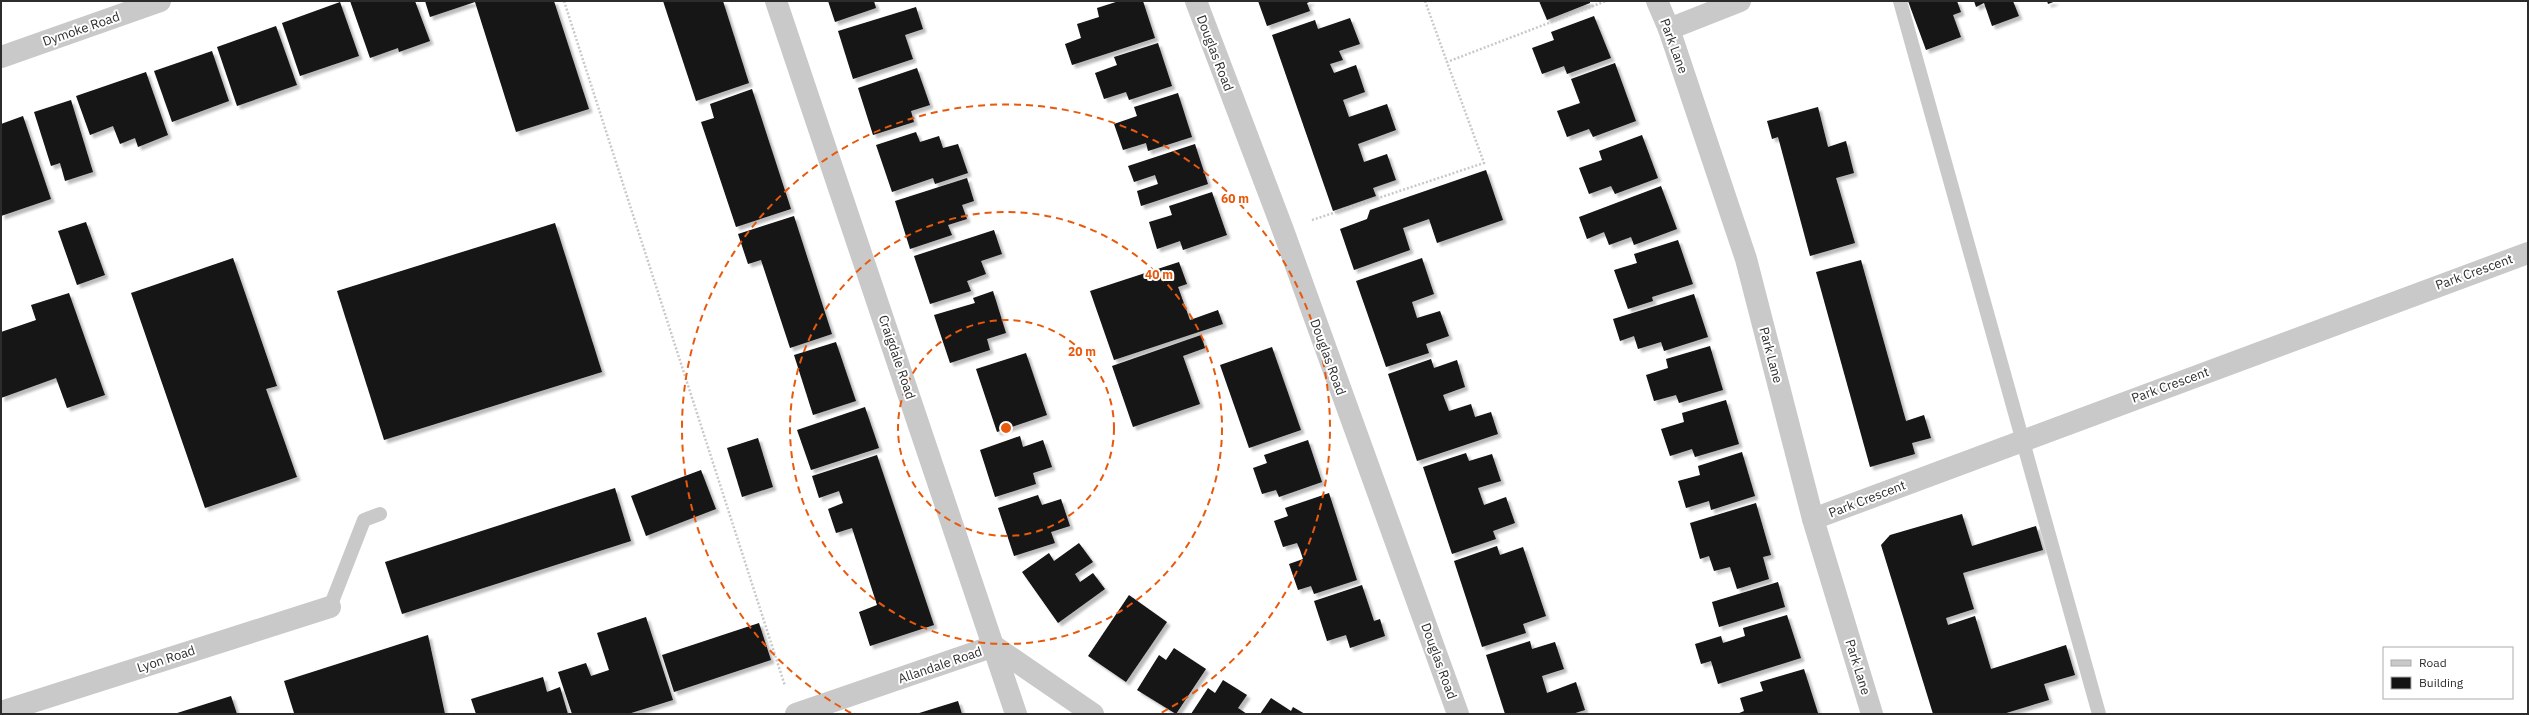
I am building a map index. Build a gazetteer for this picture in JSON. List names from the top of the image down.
{
  "streets": {
    "street": [
      "Dymoke Road",
      "Park Lane",
      "Douglas Road",
      "Park Crescent",
      "Craigdale Road",
      "Lyon Road",
      "Allandale Road"
    ]
  },
  "crossings": [
    ["Park Lane", "Park Crescent"],
    ["Craigdale Road", "Allandale Road"]
  ],
  "legend": ["Road", "Building"],
  "rings": ["60 m", "40 m", "20 m"]
}
